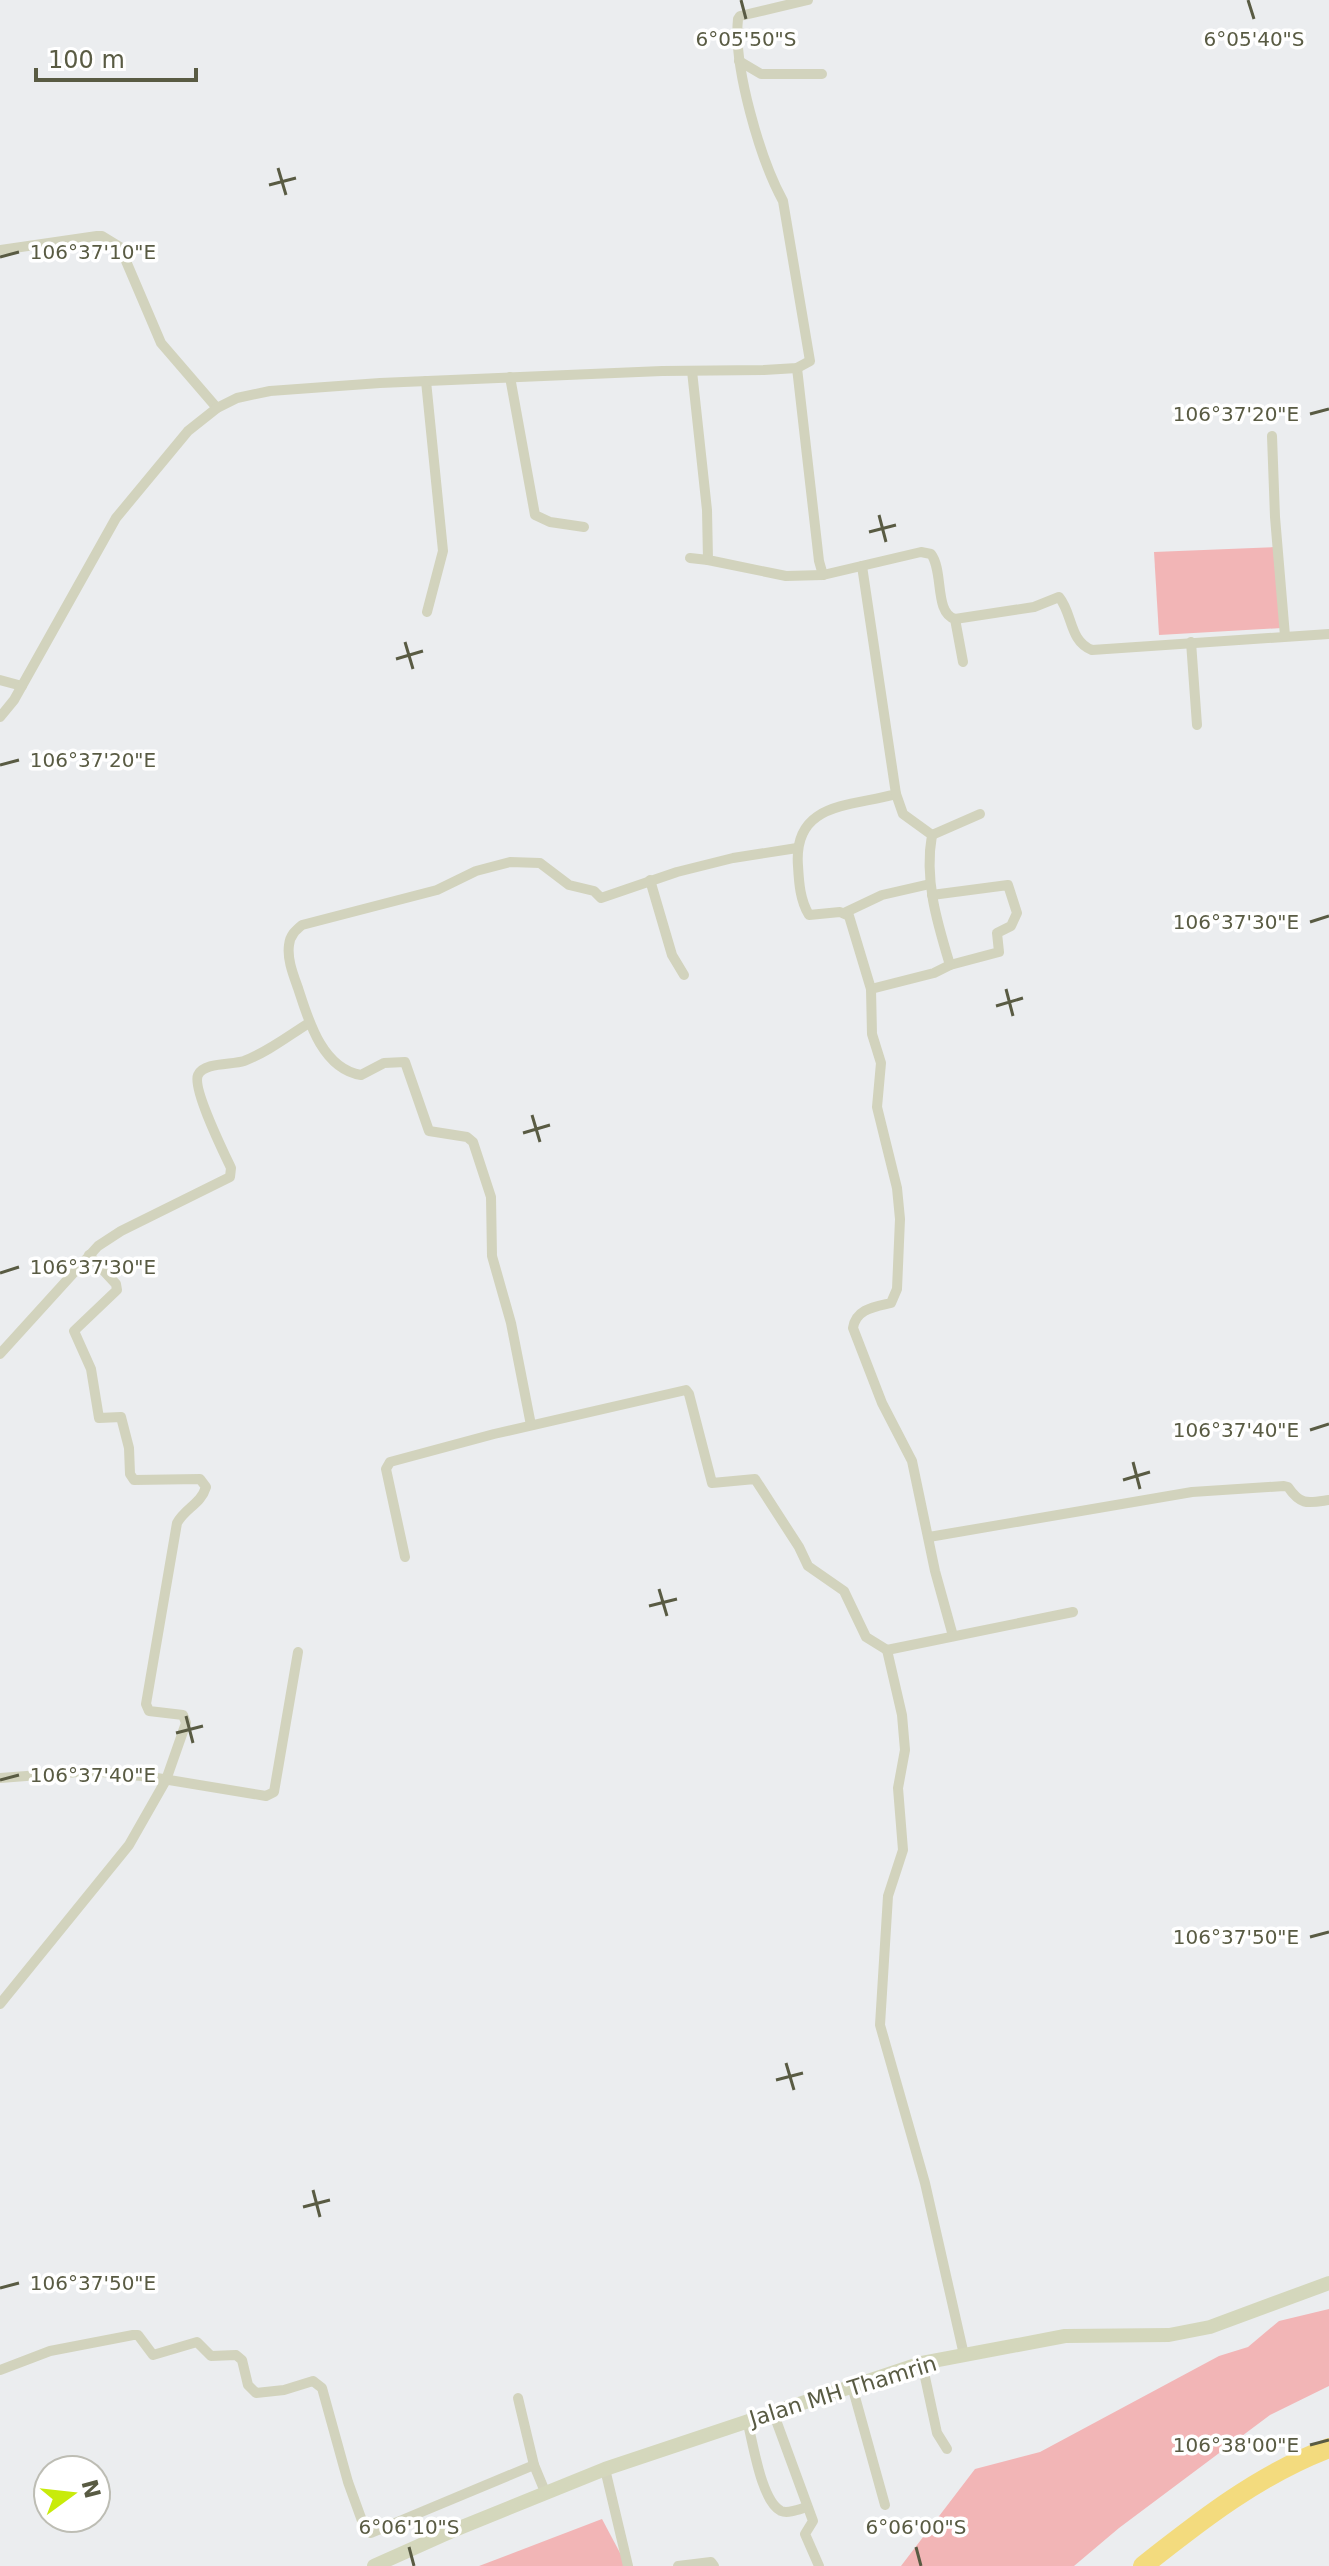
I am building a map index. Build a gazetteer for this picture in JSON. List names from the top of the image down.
{
  "streets": {
    "street": ["Jalan MH Thamrin"]
  },
  "scale_bar": "100 m",
  "north": "right",
  "coordinates": [
    "6°05'50\"S",
    "6°05'40\"S",
    "106°37'10\"E",
    "106°37'20\"E",
    "106°37'30\"E",
    "106°37'40\"E",
    "106°37'50\"E",
    "106°38'00\"E",
    "6°06'10\"S",
    "6°06'00\"S"
  ]
}
